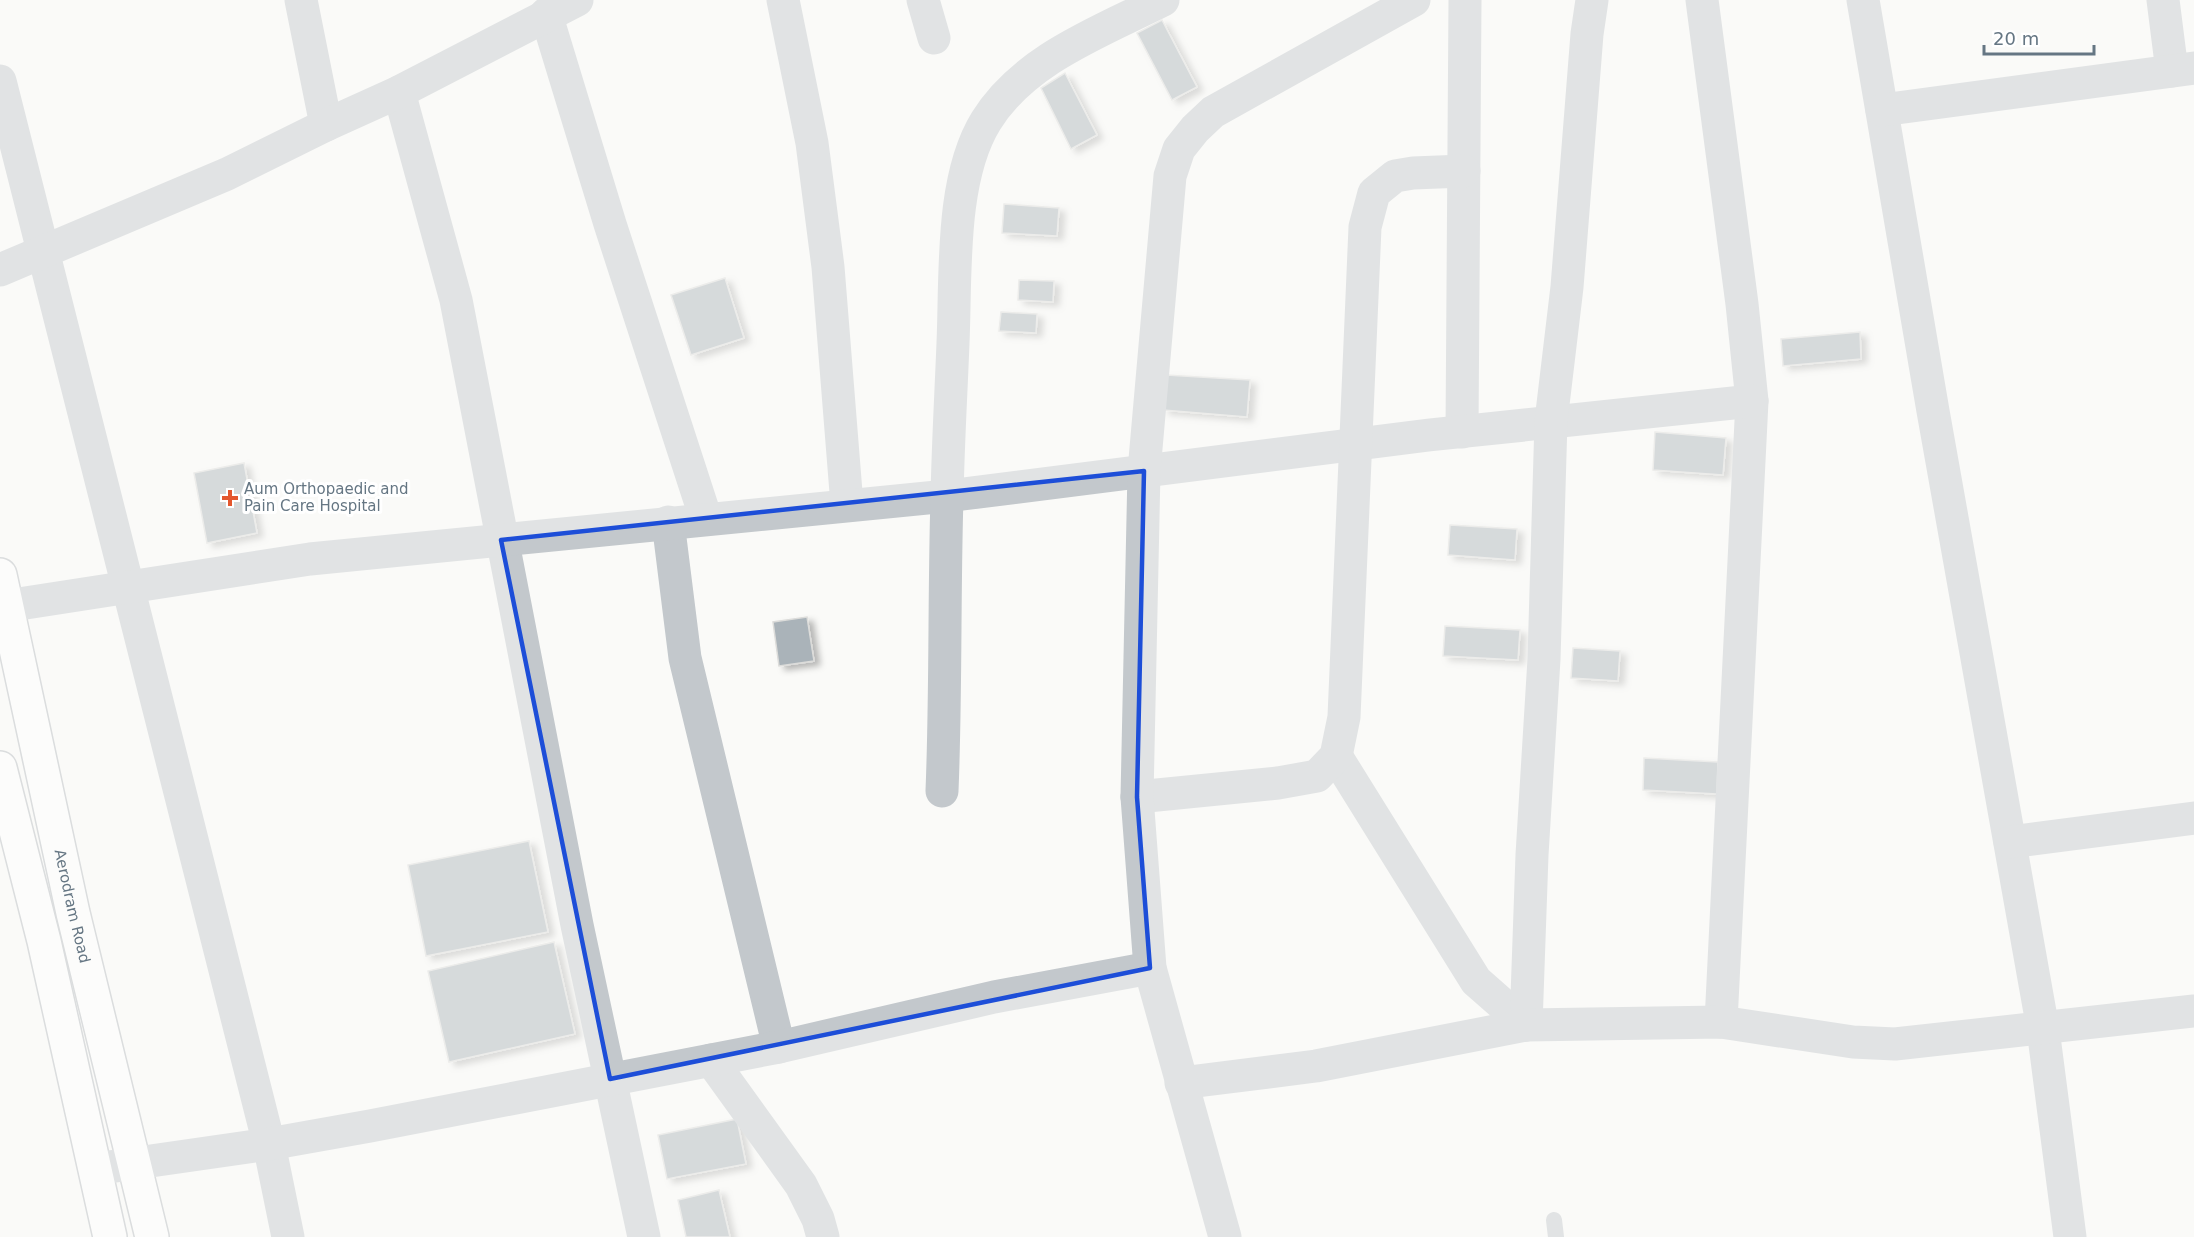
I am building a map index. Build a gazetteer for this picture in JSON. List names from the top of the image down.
{
  "streets": {
    "main road": ["Aerodram Road"]
  },
  "places": {
    "health": ["Aum Orthopaedic and Pain Care Hospital"]
  },
  "scale_bar": "20 m"
}
